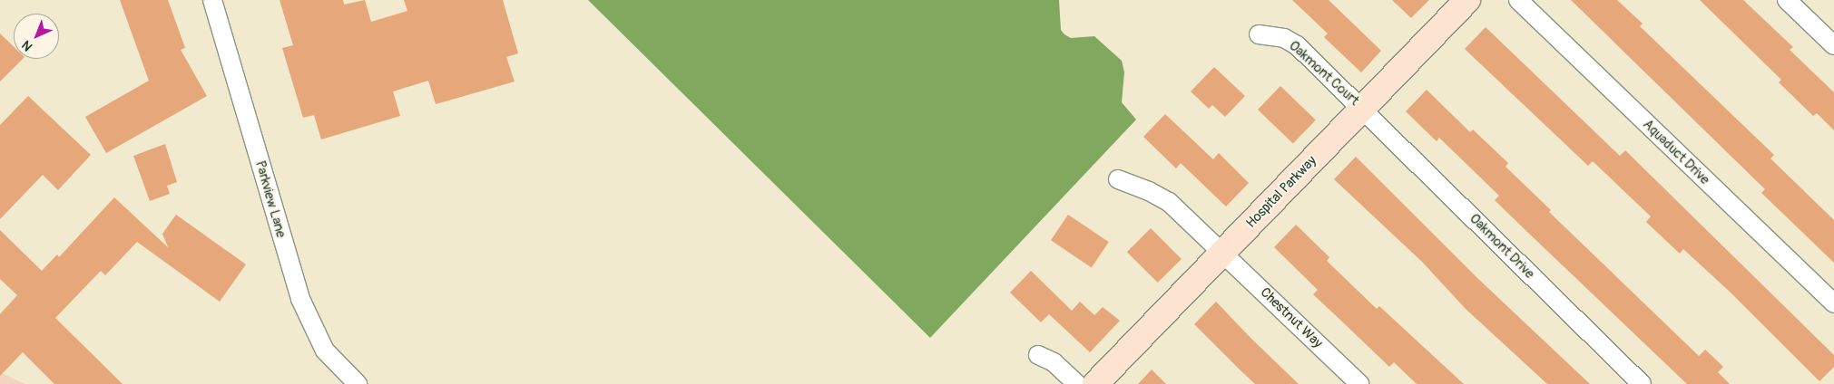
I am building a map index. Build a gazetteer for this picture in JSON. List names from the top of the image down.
{
  "streets": {
    "street": [
      "Oakmont Court",
      "Aquaduct Drive",
      "Hospital Parkway",
      "Parkview Lane",
      "Oakmont Drive",
      "Chestnut Way"
    ]
  },
  "crossings": [
    ["Oakmont Court", "Hospital Parkway"],
    ["Oakmont Court", "Oakmont Drive"],
    ["Hospital Parkway", "Oakmont Drive"],
    ["Hospital Parkway", "Chestnut Way"]
  ],
  "north": "bottom left"
}
